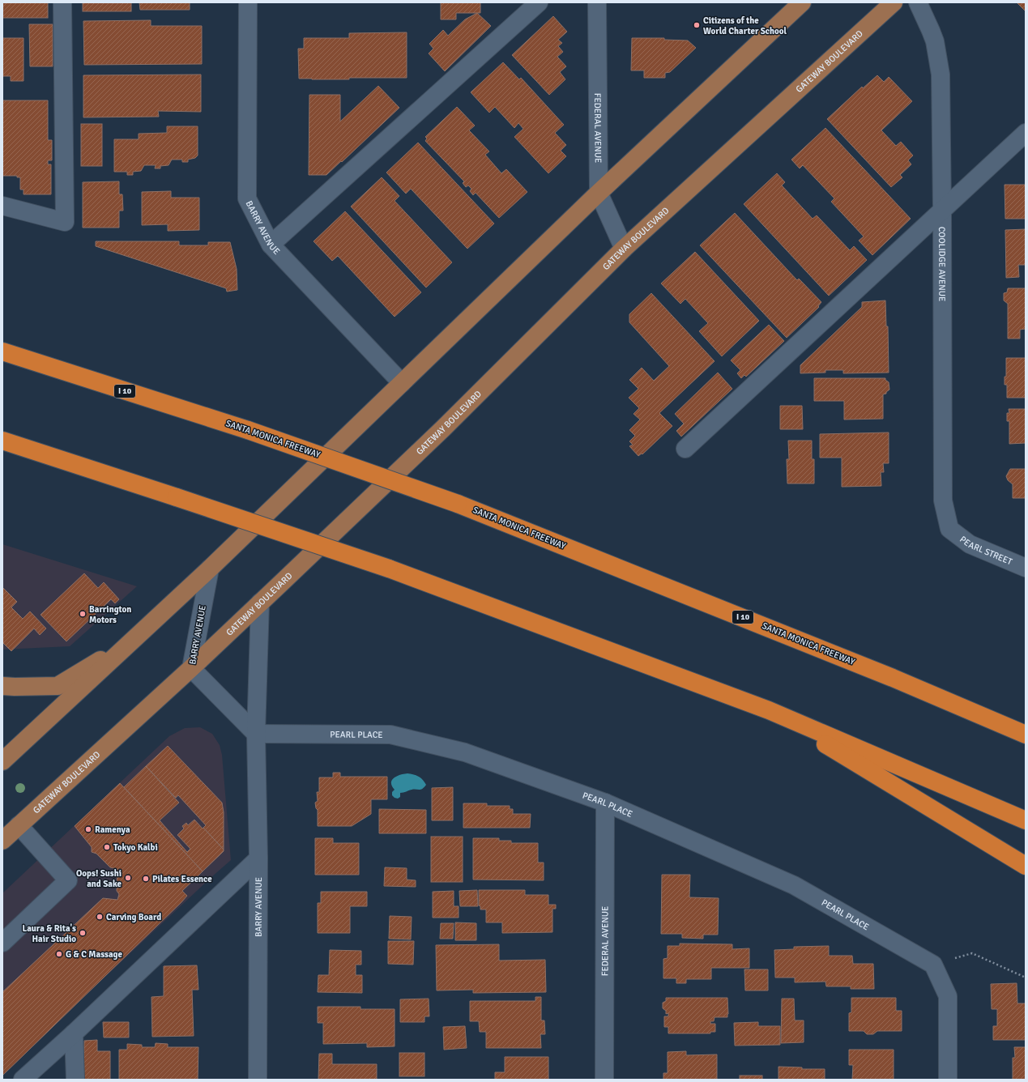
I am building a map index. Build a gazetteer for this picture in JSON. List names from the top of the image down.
{
  "streets": {
    "highway": ["I 10", "SANTA MONICA FREEWAY"],
    "main road": ["GATEWAY BOULEVARD"],
    "street": [
      "FEDERAL AVENUE",
      "BARRY AVENUE",
      "COOLIDGE AVENUE",
      "PEARL STREET",
      "PEARL PLACE"
    ]
  },
  "crossings": [
    ["GATEWAY BOULEVARD", "FEDERAL AVENUE"],
    ["GATEWAY BOULEVARD", "BARRY AVENUE"],
    ["FEDERAL AVENUE", "PEARL PLACE"],
    ["BARRY AVENUE", "PEARL PLACE"],
    ["COOLIDGE AVENUE", "PEARL STREET"]
  ],
  "places": [
    "Citizens of the World Charter School",
    "Barrington Motors",
    "Ramenya",
    "Tokyo Kalbi",
    "Oops! Sushi and Sake",
    "Pilates Essence",
    "Carving Board",
    "Laura & Rita's Hair Studio",
    "G & C Massage"
  ]
}
